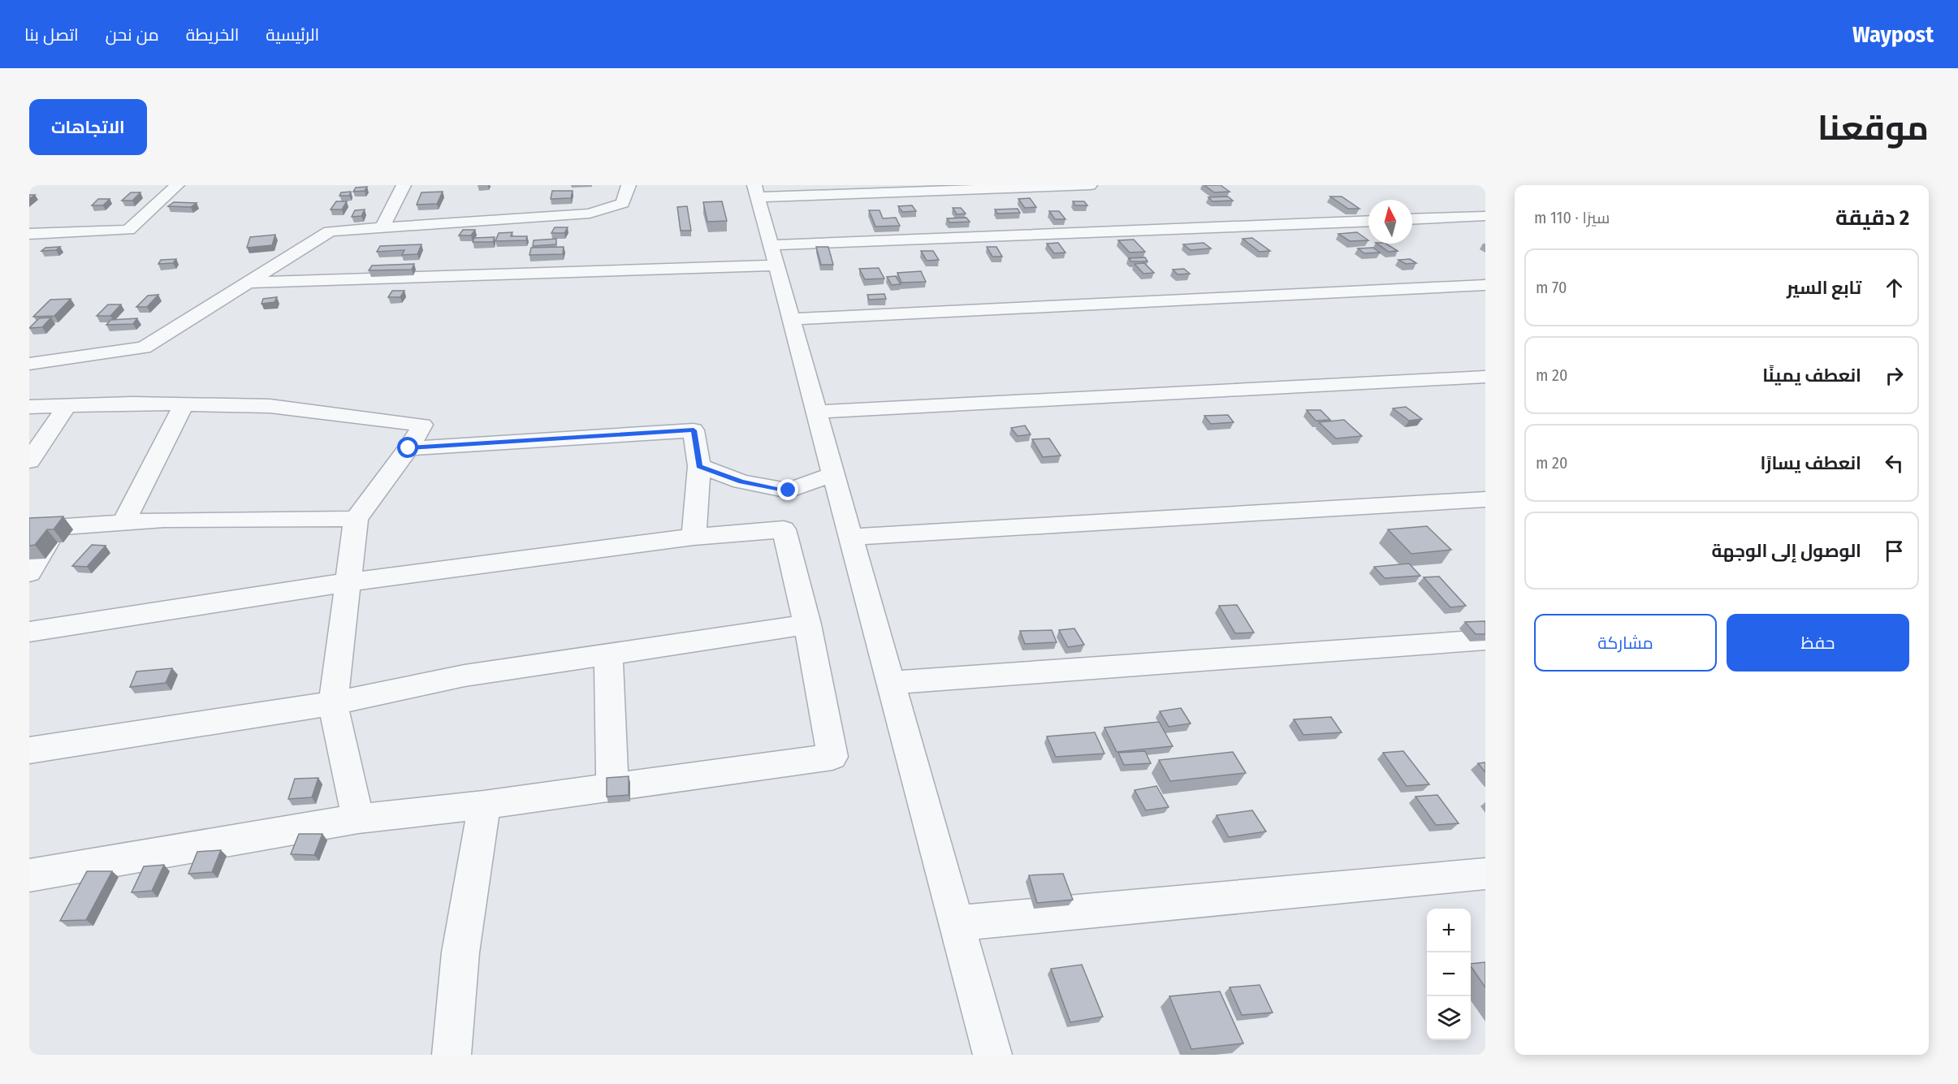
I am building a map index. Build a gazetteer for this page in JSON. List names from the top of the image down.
{
  "north": "top",
  "page": {
    "header": "Waypost",
    "nav": [
      "الرئيسية",
      "الخريطة",
      "من نحن",
      "اتصل بنا"
    ],
    "title": "موقعنا",
    "buttons": [
      "الاتجاهات",
      ["حفظ", "مشاركة"]
    ],
    "heading": ["2 دقيقة", "سيرًا · 110 m"],
    "list": [
      ["تابع السير", "70 m"],
      ["انعطف يمينًا", "20 m"],
      ["انعطف يسارًا", "20 m"],
      "الوصول إلى الوجهة"
    ],
    "map_buttons": ["+", "−"]
  }
}
